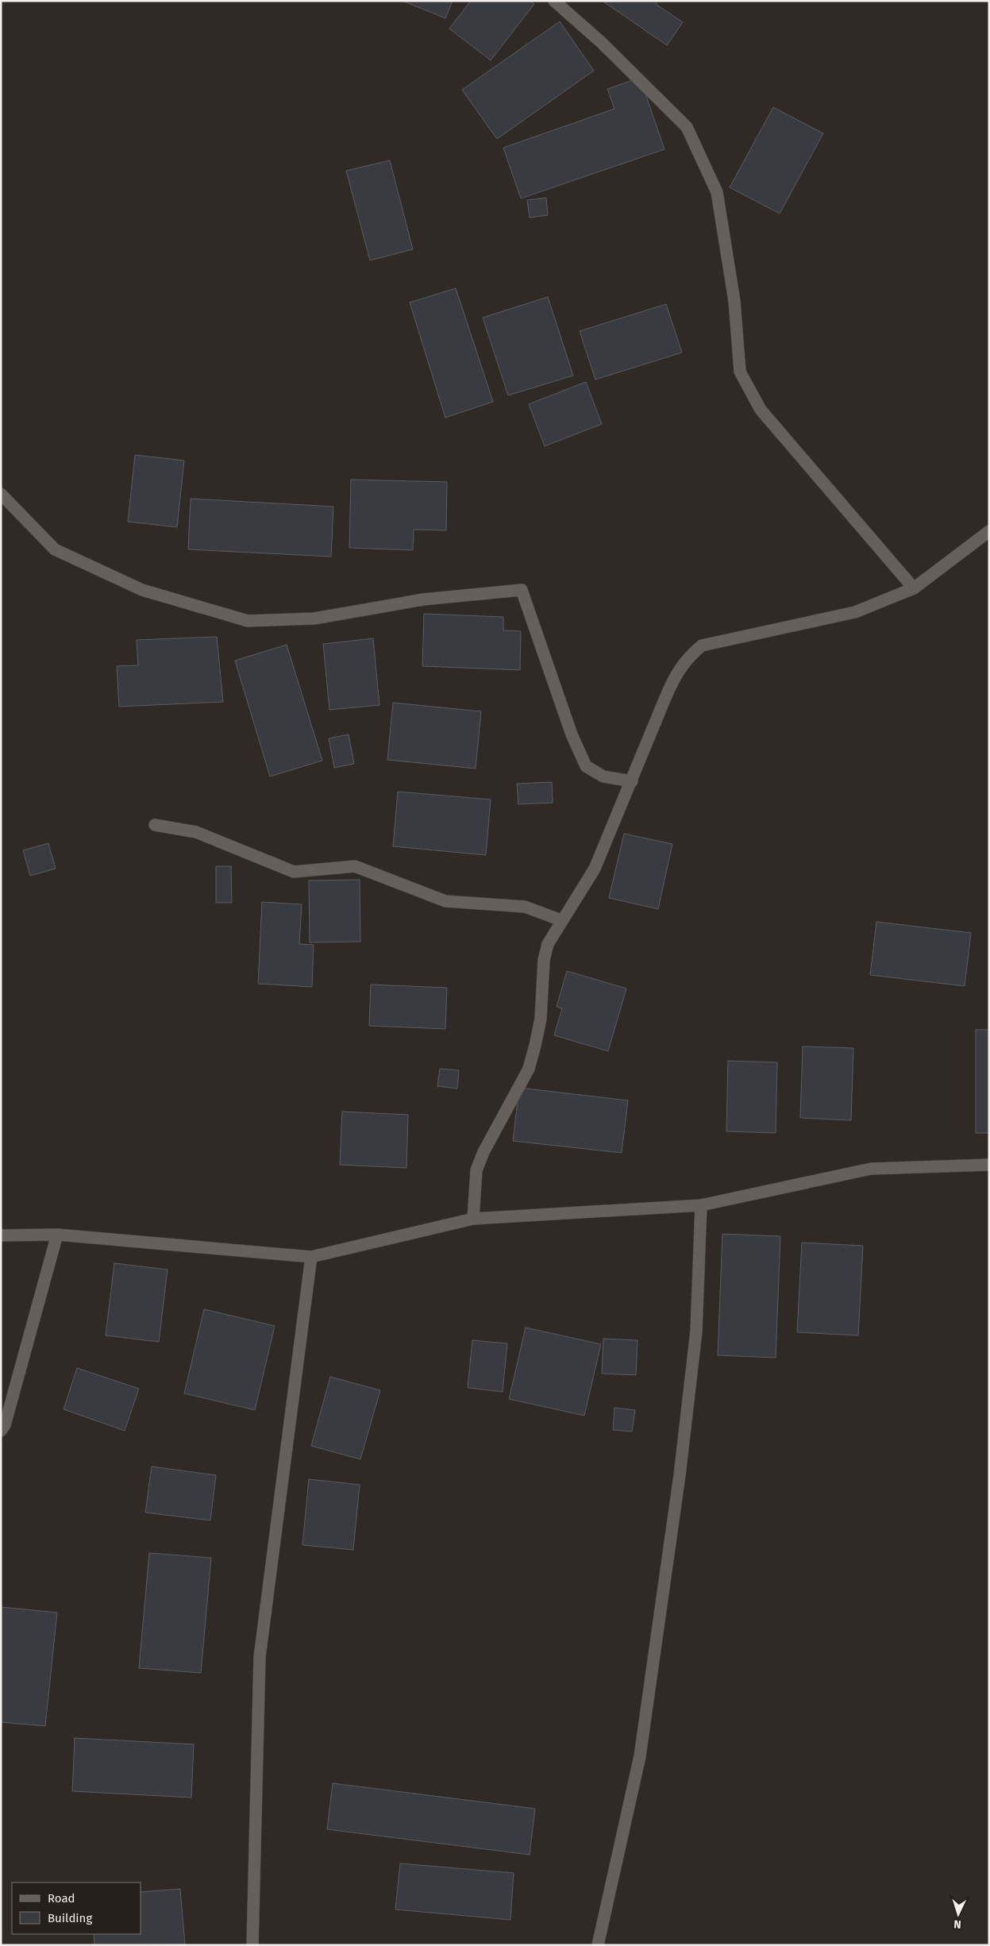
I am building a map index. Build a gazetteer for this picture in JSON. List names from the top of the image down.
{
  "legend": ["Road", "Building"],
  "north": "bottom"
}
